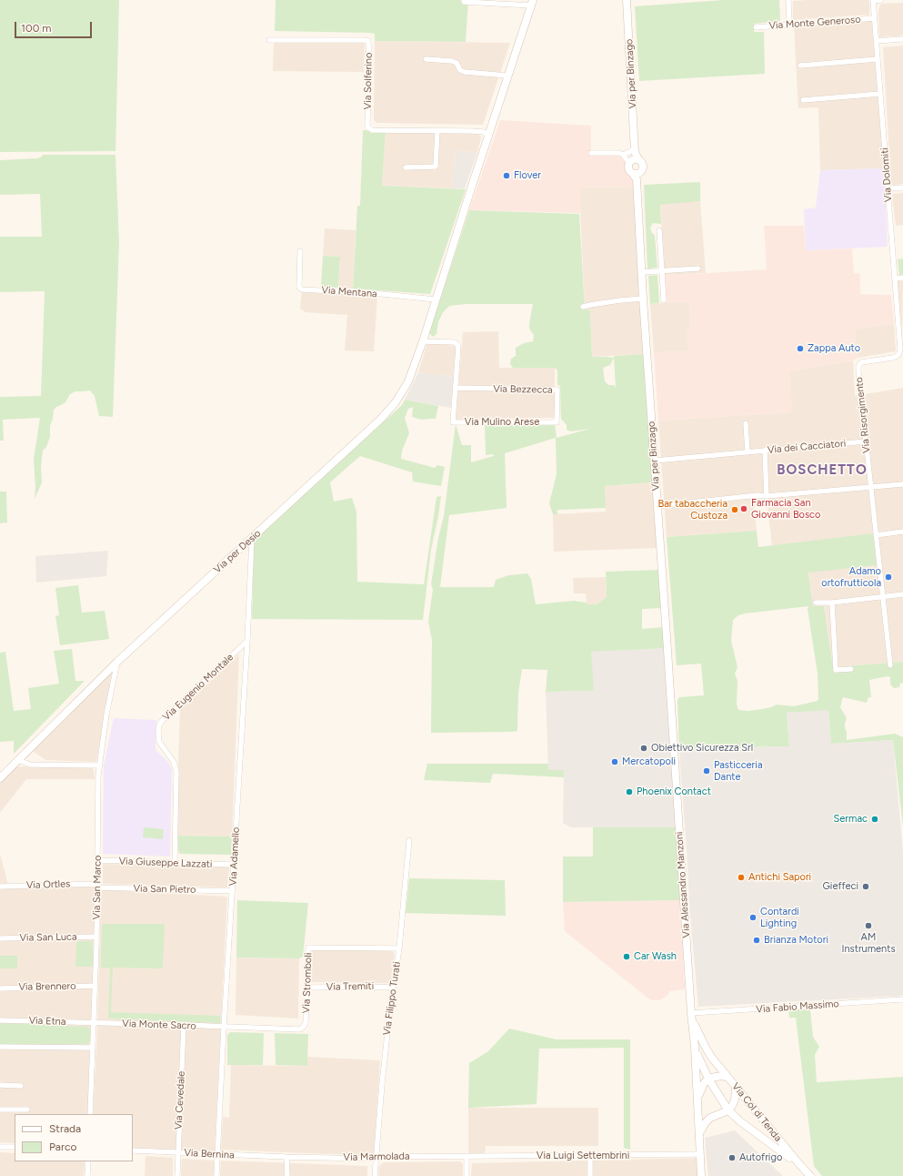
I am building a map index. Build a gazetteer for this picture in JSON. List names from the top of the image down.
{
  "streets": {
    "main road": [
      "Via per Binzago",
      "Via per Desio",
      "Via Alessandro Manzoni",
      "Via Col di Tenda"
    ],
    "street": [
      "Via Monte Generoso",
      "Via Solferino",
      "Via Dolomiti",
      "Via Mentana",
      "Via Bezzecca",
      "Via Risorgimento",
      "Via Mulino Arese",
      "Via dei Cacciatori",
      "Via Eugenio Montale",
      "Via Adamello",
      "Via Giuseppe Lazzati",
      "Via Ortles",
      "Via San Marco",
      "Via San Pietro",
      "Via San Luca",
      "Via Stromboli",
      "Via Brennero",
      "Via Tremiti",
      "Via Filippo Turati",
      "Via Fabio Massimo",
      "Via Etna",
      "Via Monte Sacro",
      "Via Cevedale",
      "Via Bernina",
      "Via Luigi Settembrini",
      "Via Marmolada"
    ]
  },
  "crossings": [
    ["Via Monte Generoso", "Via Dolomiti"],
    ["Via per Binzago", "Via dei Cacciatori"],
    ["Via per Binzago", "Via Alessandro Manzoni"],
    ["Via Solferino", "Via per Desio"],
    ["Via Dolomiti", "Via Risorgimento"],
    ["Via Mentana", "Via per Desio"],
    ["Via Bezzecca", "Via Mulino Arese"],
    ["Via Risorgimento", "Via dei Cacciatori"],
    ["Via Mulino Arese", "Via per Desio"],
    ["Via per Desio", "Via Adamello"],
    ["Via per Desio", "Via San Marco"],
    ["Via Eugenio Montale", "Via Adamello"],
    ["Via Eugenio Montale", "Via Giuseppe Lazzati"],
    ["Via Adamello", "Via Giuseppe Lazzati"],
    ["Via Adamello", "Via San Pietro"],
    ["Via Adamello", "Via Stromboli"],
    ["Via Adamello", "Via Monte Sacro"],
    ["Via Adamello", "Via Bernina"],
    ["Via Giuseppe Lazzati", "Via San Marco"],
    ["Via Ortles", "Via San Marco"],
    ["Via Ortles", "Via San Pietro"],
    ["Via Alessandro Manzoni", "Via Fabio Massimo"],
    ["Via Alessandro Manzoni", "Via Col di Tenda"],
    ["Via Alessandro Manzoni", "Via Luigi Settembrini"],
    ["Via San Marco", "Via San Pietro"],
    ["Via San Marco", "Via San Luca"],
    ["Via San Marco", "Via Brennero"],
    ["Via San Marco", "Via Etna"],
    ["Via San Marco", "Via Monte Sacro"],
    ["Via Stromboli", "Via Tremiti"],
    ["Via Stromboli", "Via Filippo Turati"],
    ["Via Stromboli", "Via Monte Sacro"],
    ["Via Tremiti", "Via Filippo Turati"],
    ["Via Filippo Turati", "Via Marmolada"],
    ["Via Fabio Massimo", "Via Col di Tenda"],
    ["Via Etna", "Via Monte Sacro"],
    ["Via Monte Sacro", "Via Cevedale"],
    ["Via Cevedale", "Via Bernina"],
    ["Via Bernina", "Via Marmolada"],
    ["Via Luigi Settembrini", "Via Marmolada"]
  ],
  "districts": ["BOSCHETTO"],
  "places": [
    "Flover",
    "Zappa Auto",
    "Farmacia San Giovanni Bosco",
    "Bar tabaccheria Custoza",
    "Adamo ortofrutticola",
    "Obiettivo Sicurezza Srl",
    "Mercatopoli",
    "Pasticceria Dante",
    "Phoenix Contact",
    "Sermac",
    "Antichi Sapori",
    "Gieffeci",
    "Contardi Lighting",
    "AM Instruments",
    "Brianza Motori",
    "Car Wash",
    "Autofrigo"
  ],
  "legend": ["Strada", "Parco"],
  "scale_bar": "100 m"
}
